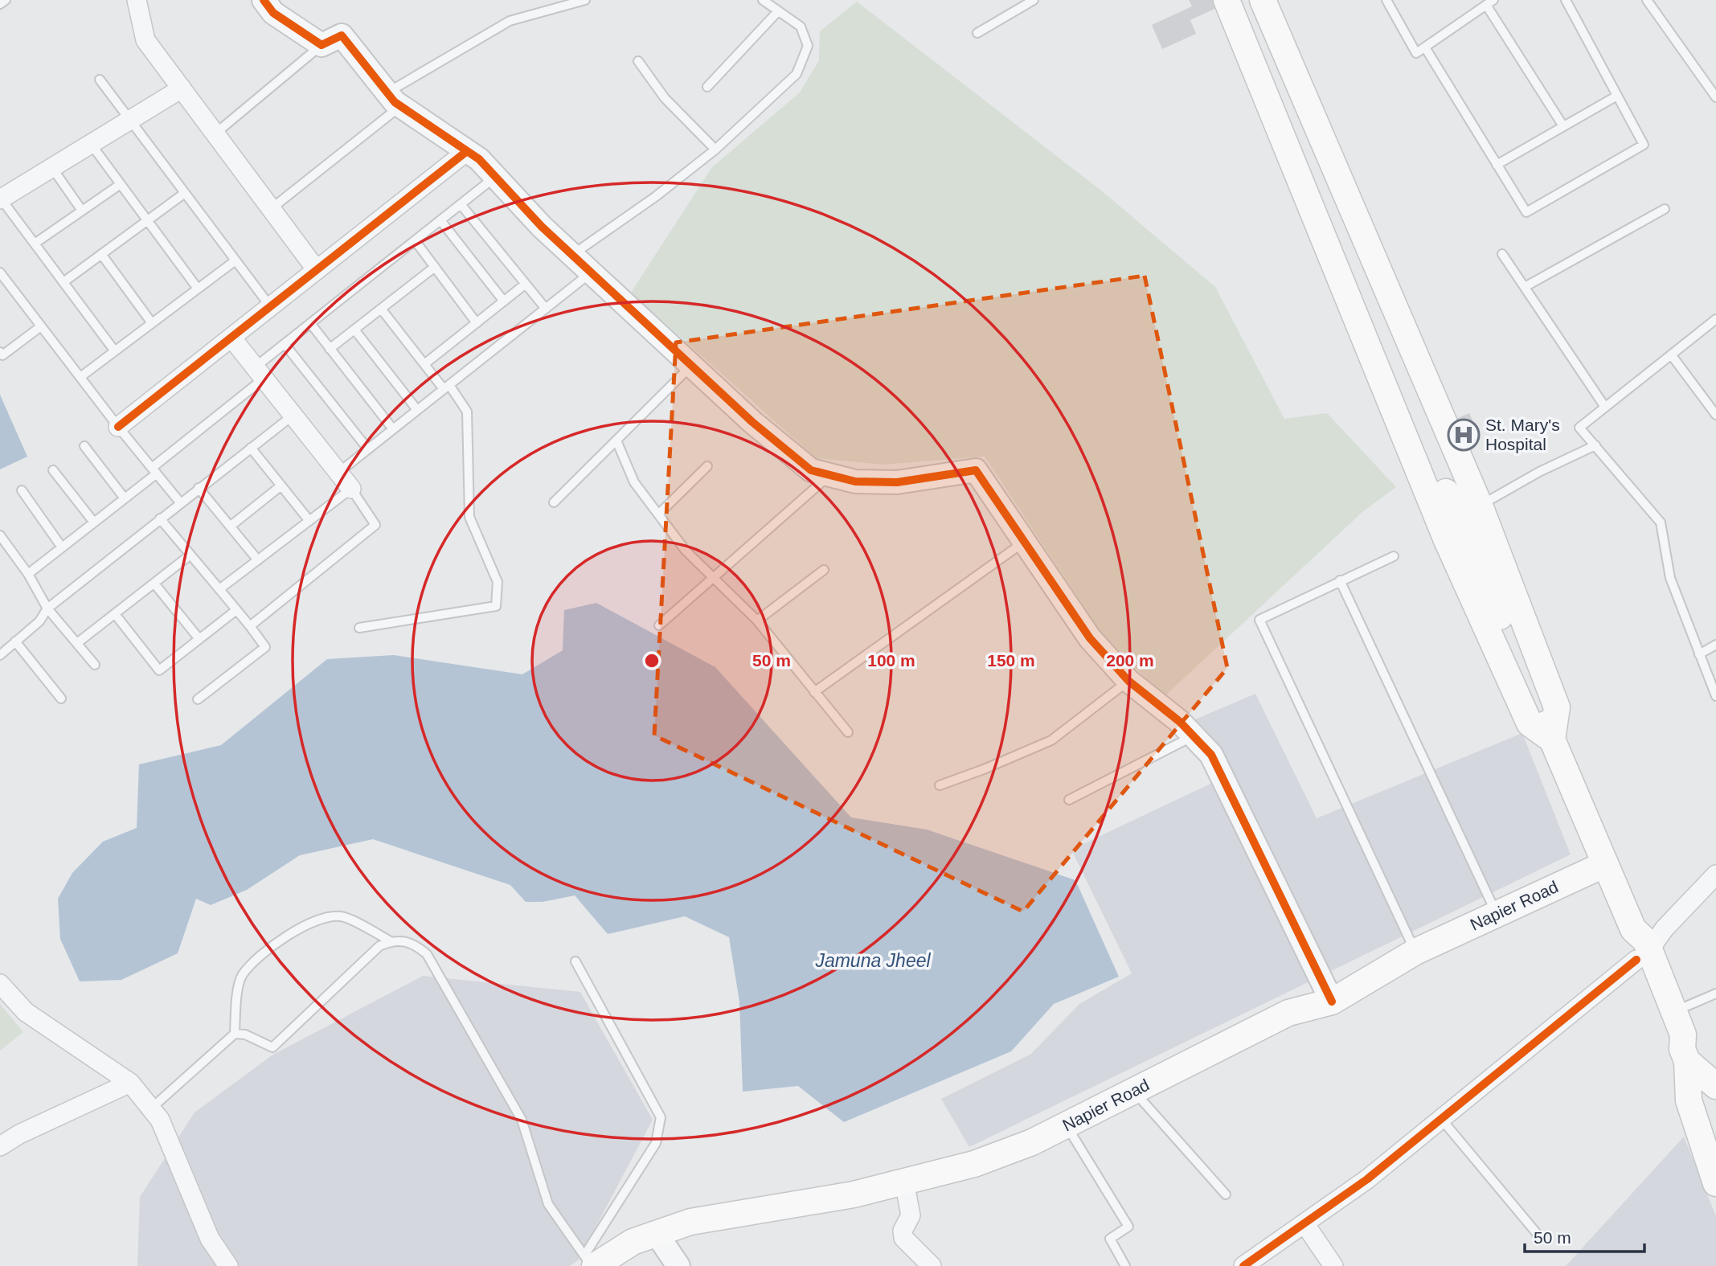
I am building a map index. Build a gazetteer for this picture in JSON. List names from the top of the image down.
{
  "streets": {
    "main road": ["Napier Road"]
  },
  "water": ["Jamuna Jheel"],
  "places": {
    "hospital": ["St. Mary's Hospital"]
  },
  "scale_bar": "50 m",
  "rings": [
    "50 m",
    "100 m",
    "150 m",
    "200 m"
  ]
}
